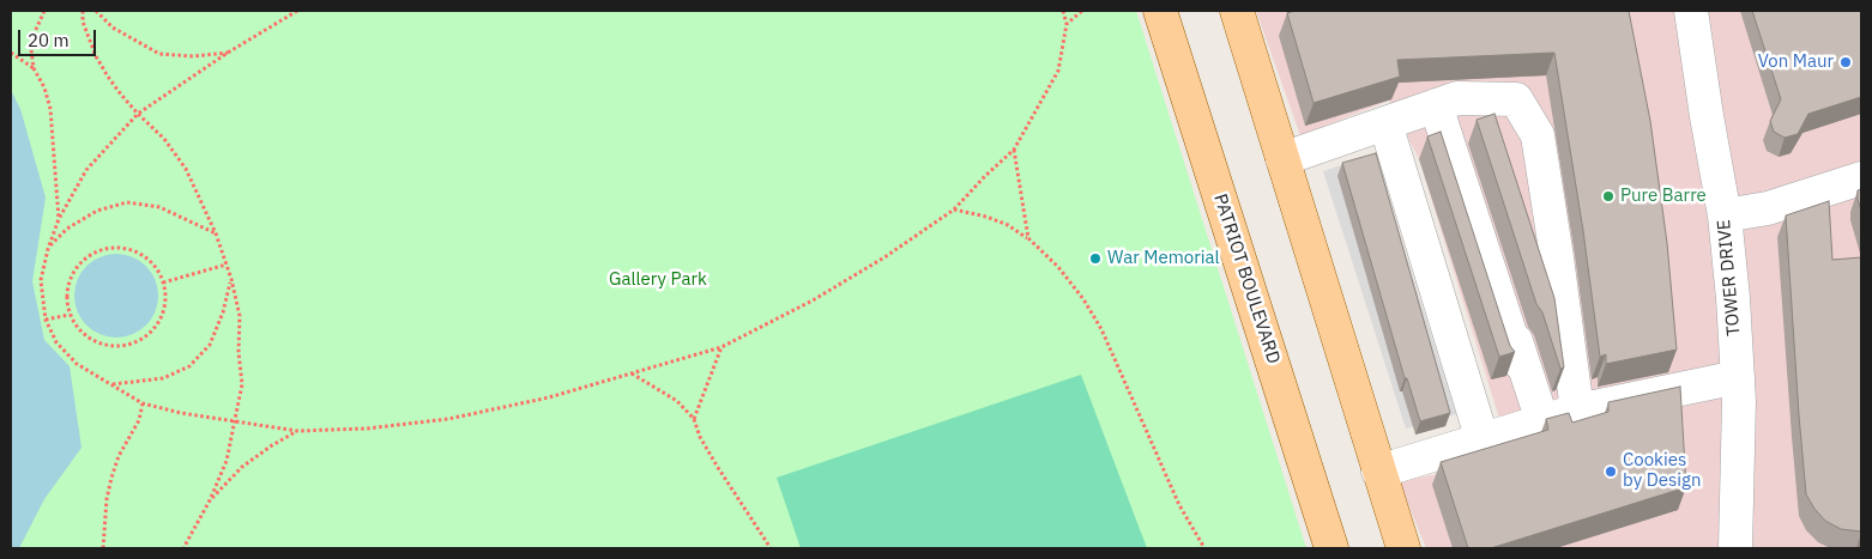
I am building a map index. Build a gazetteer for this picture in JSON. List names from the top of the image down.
{
  "streets": {
    "main road": ["PATRIOT BOULEVARD"],
    "street": ["TOWER DRIVE"]
  },
  "parks": ["Gallery Park"],
  "places": [
    "Von Maur",
    "Pure Barre",
    "War Memorial",
    "Cookies by Design"
  ],
  "scale_bar": "20 m"
}
